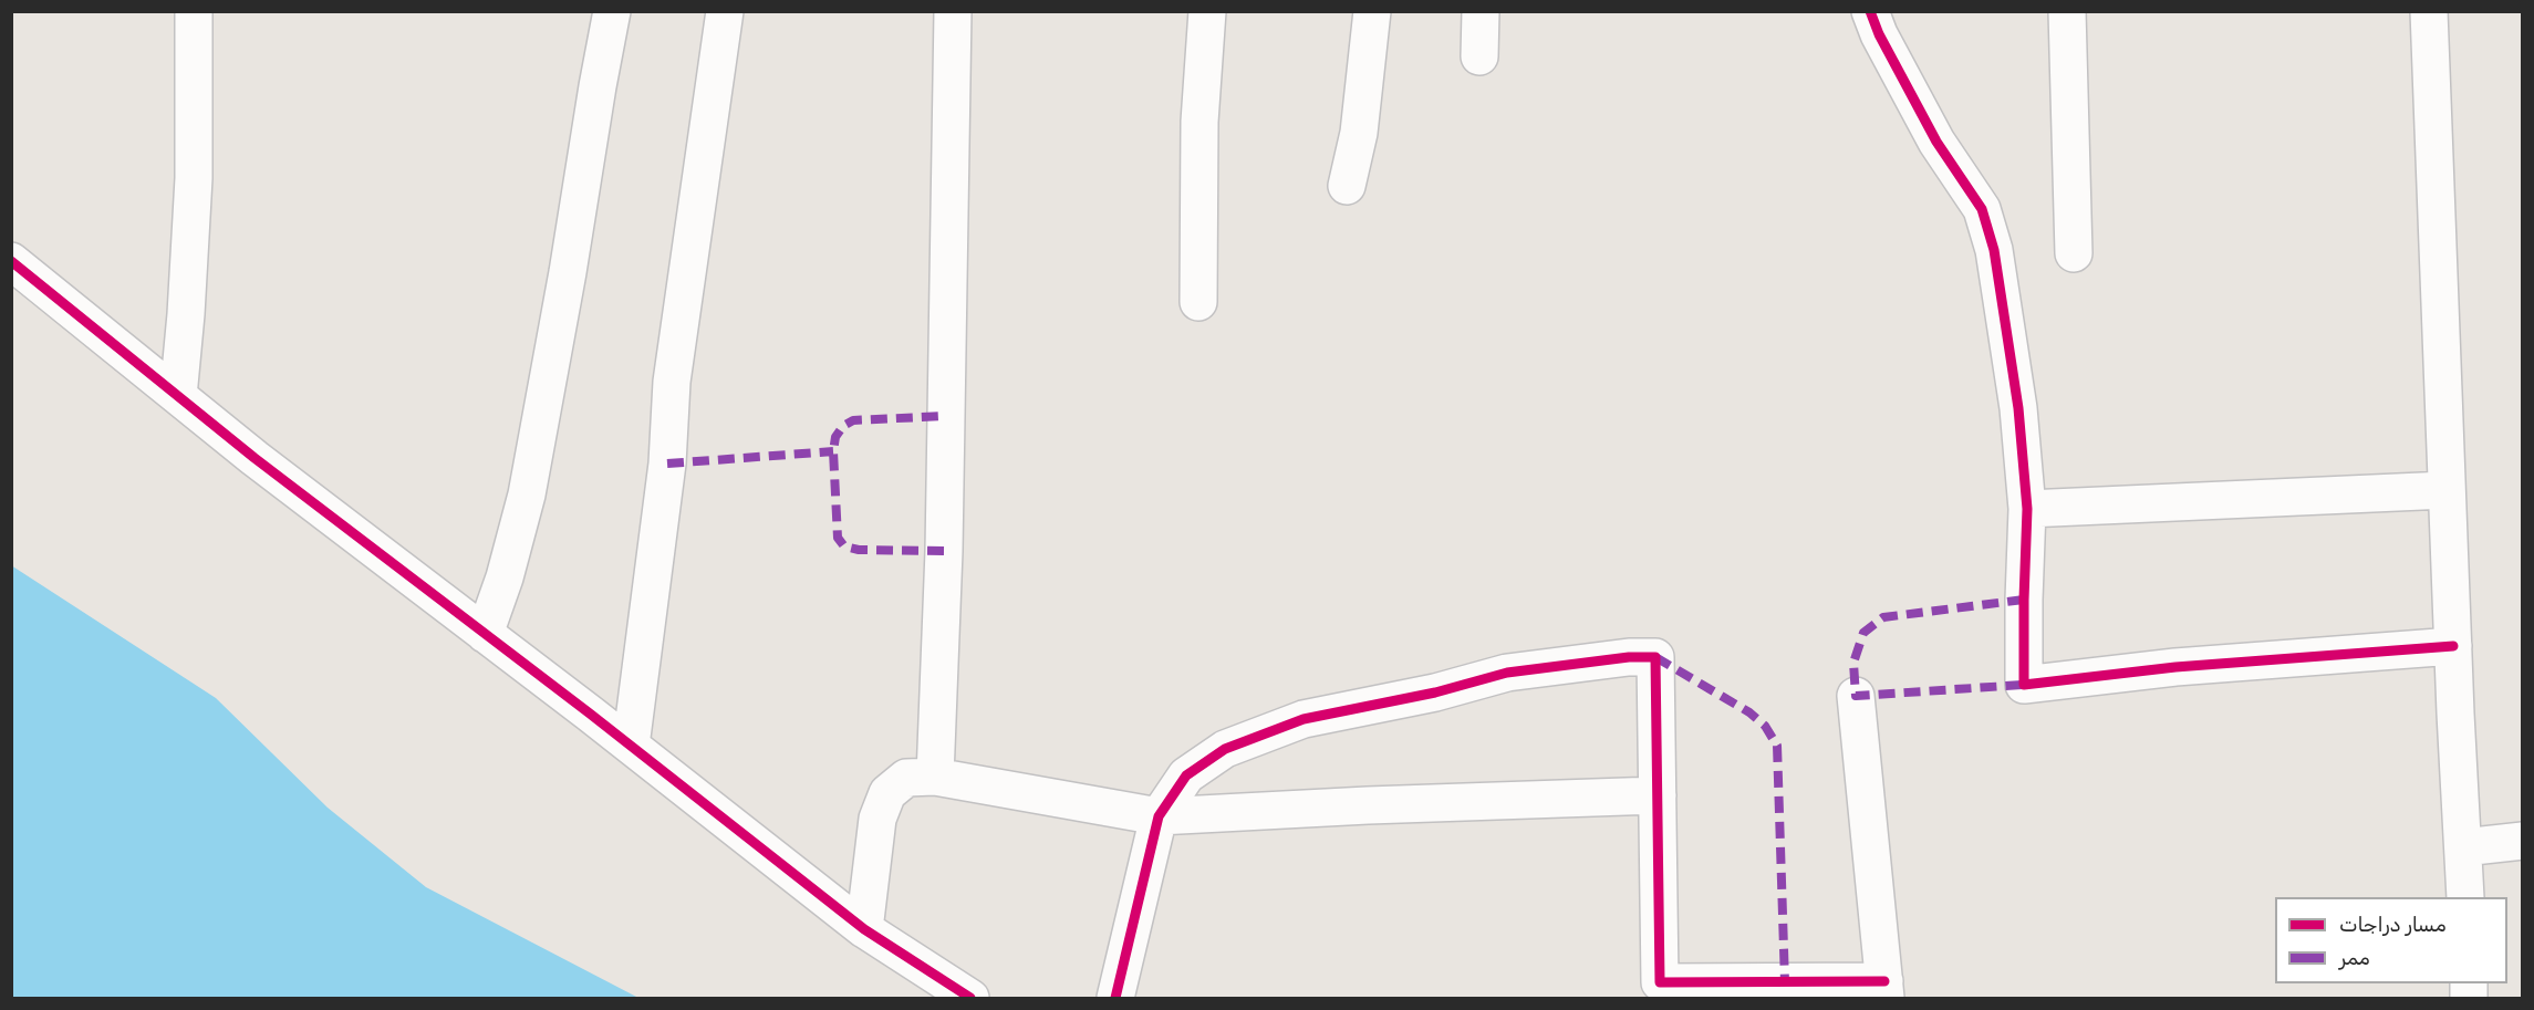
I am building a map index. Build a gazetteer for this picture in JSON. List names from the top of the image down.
{
  "legend": ["مسار دراجات", "ممر"]
}
